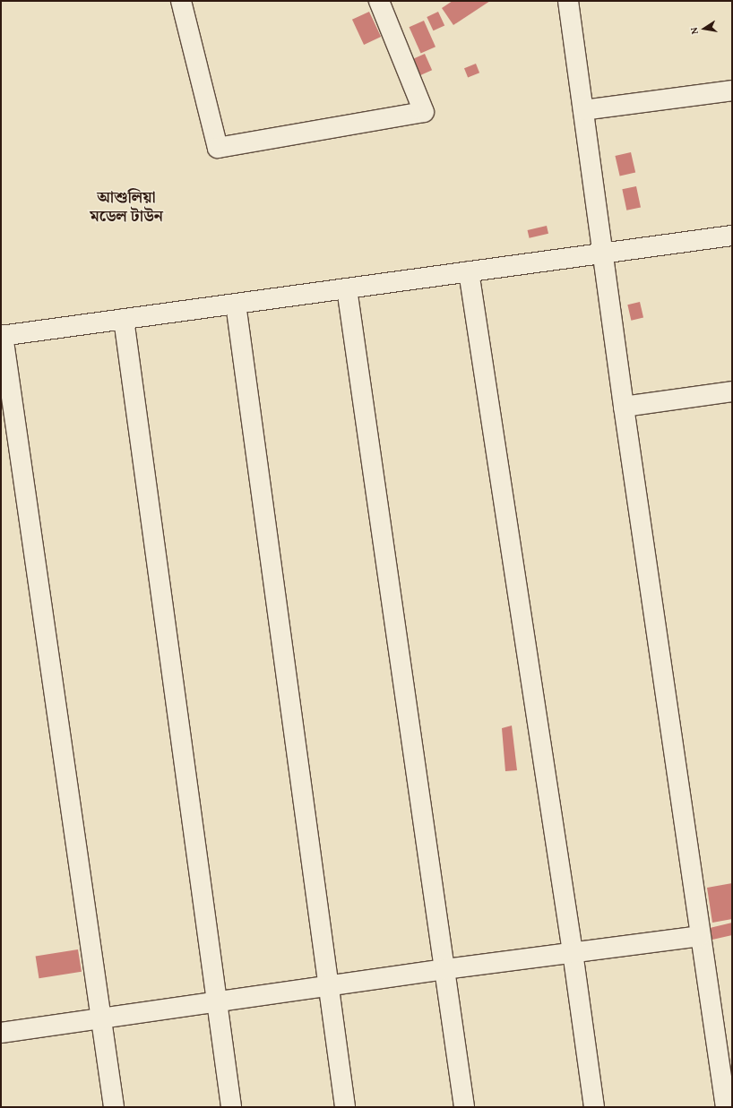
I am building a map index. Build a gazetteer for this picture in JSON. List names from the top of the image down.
{
  "districts": ["আশুলিয়া মডেল টাউন"],
  "north": "left"
}
